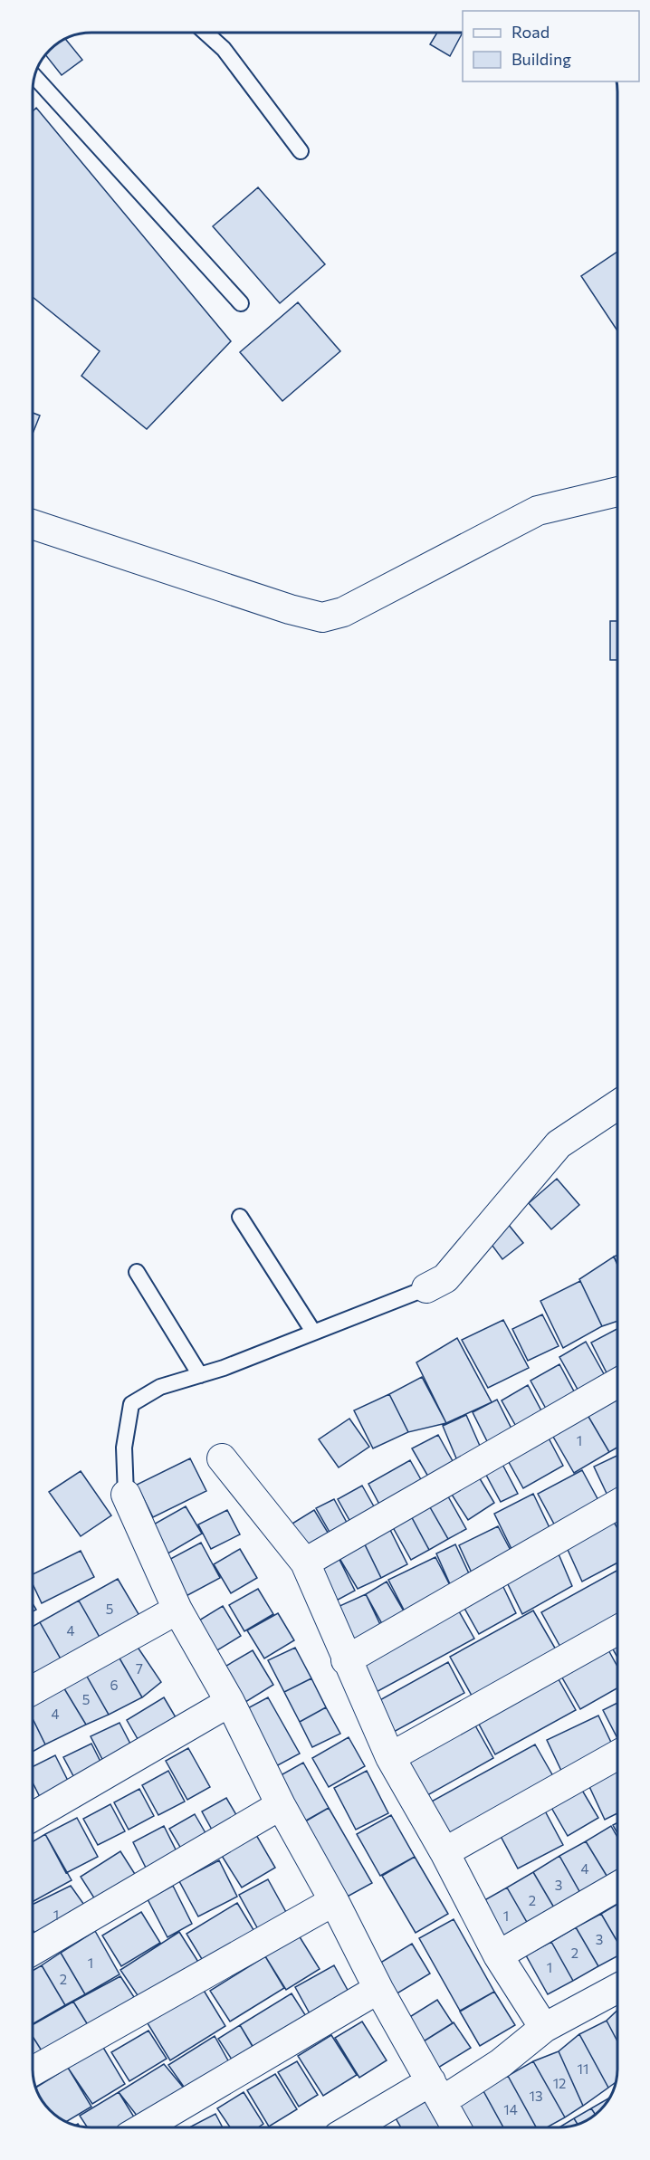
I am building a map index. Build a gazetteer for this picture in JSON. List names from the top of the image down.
{
  "house_numbers": [
    "1",
    "5",
    "4",
    "7",
    "6",
    "5",
    "4",
    "4",
    "3",
    "2",
    "1",
    "1",
    "3",
    "2",
    "1",
    "1",
    "2",
    "11",
    "12",
    "13",
    "14"
  ],
  "legend": ["Road", "Building"]
}
